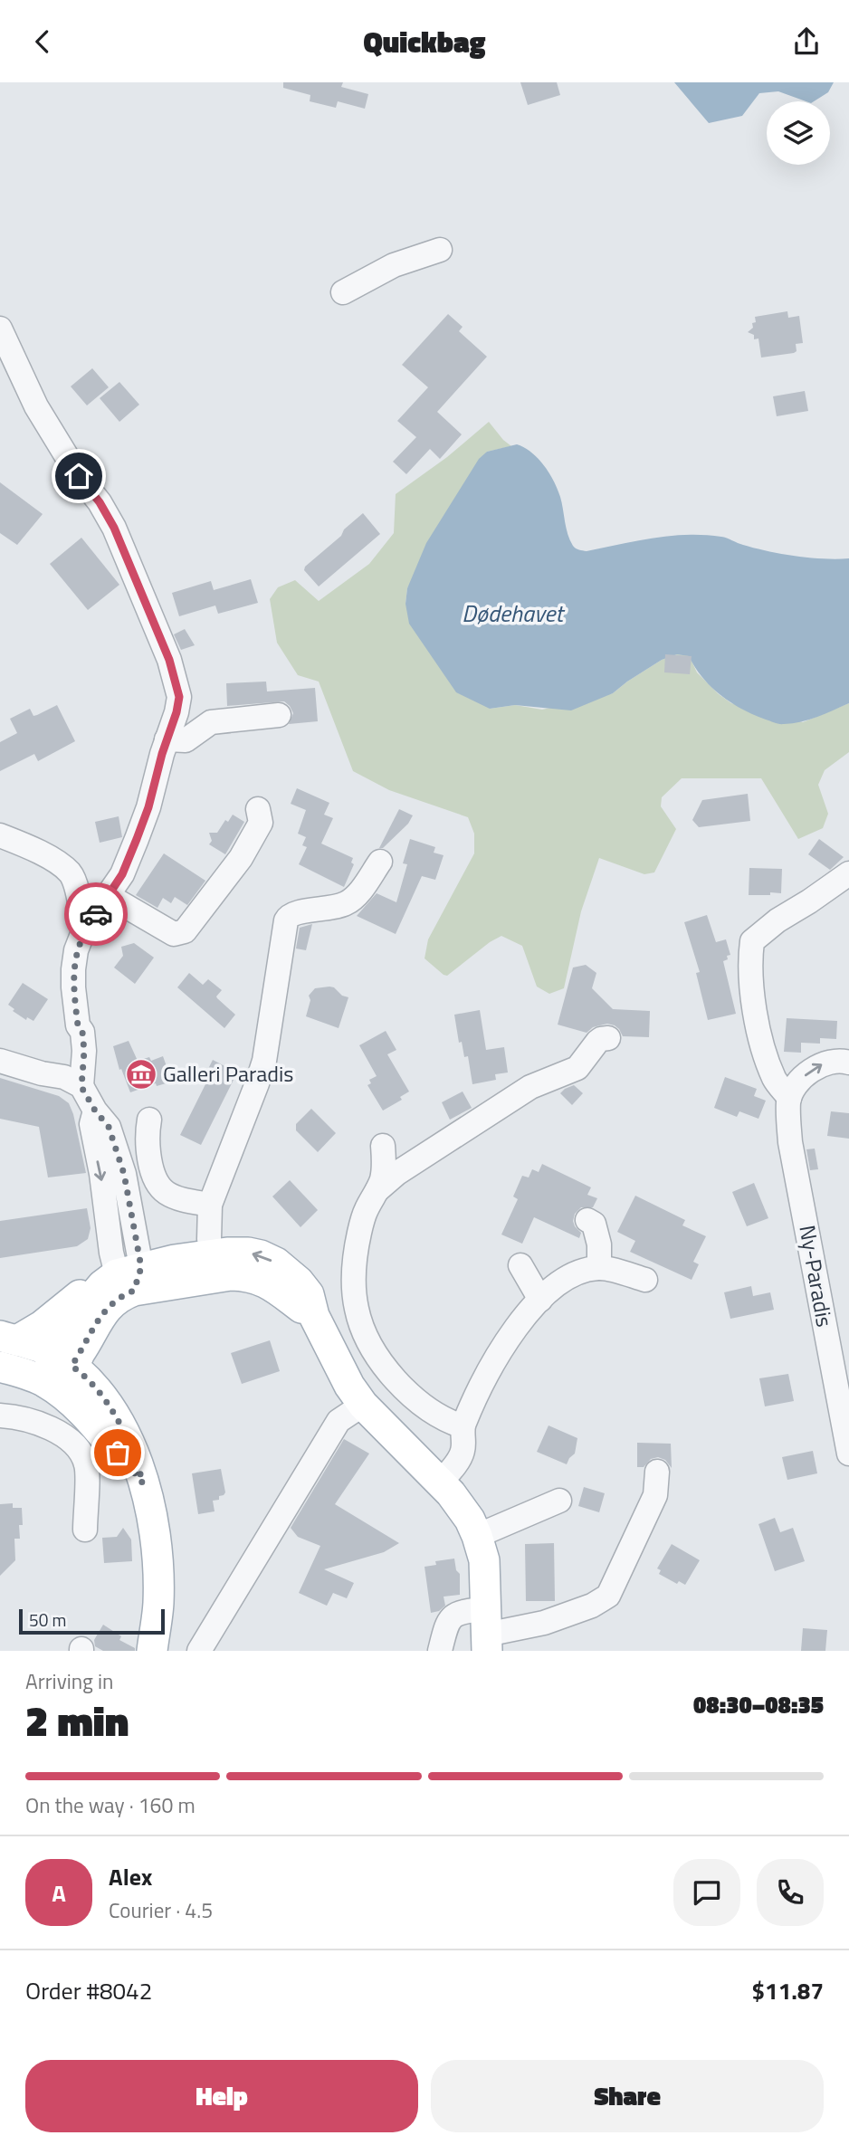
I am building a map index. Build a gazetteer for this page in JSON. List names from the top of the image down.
{
  "streets": {
    "street": ["Ny-Paradis"]
  },
  "water": ["Dødehavet"],
  "places": {
    "museum": ["Galleri Paradis"]
  },
  "scale_bar": "50 m",
  "page": {
    "header": "Quickbag",
    "scale": "50 m",
    "heading": ["2 min", "Arriving in", "08:30–08:35"],
    "panel": [
      "Alex",
      "Courier · 4.5",
      "Order #8042",
      "$11.87"
    ],
    "bar": "On the way · 160 m",
    "round": "A",
    "buttons": ["Help", "Share"]
  }
}
